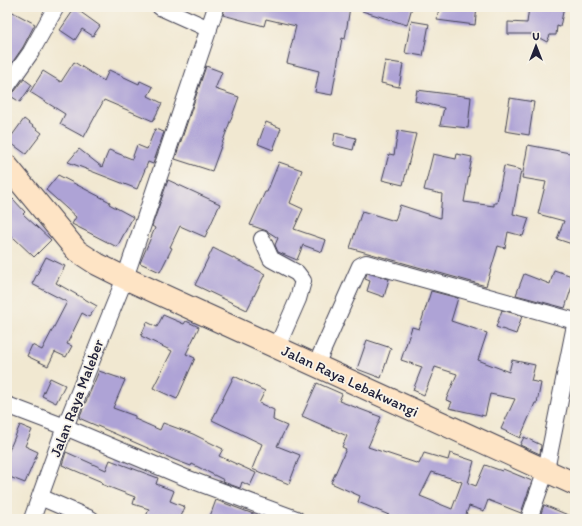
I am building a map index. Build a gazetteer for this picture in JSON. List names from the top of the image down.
{
  "streets": {
    "main road": ["Jalan Raya Lebakwangi"],
    "street": ["Jalan Raya Maleber"]
  },
  "crossings": [
    ["Jalan Raya Lebakwangi", "Jalan Raya Maleber"]
  ],
  "north": "top"
}
